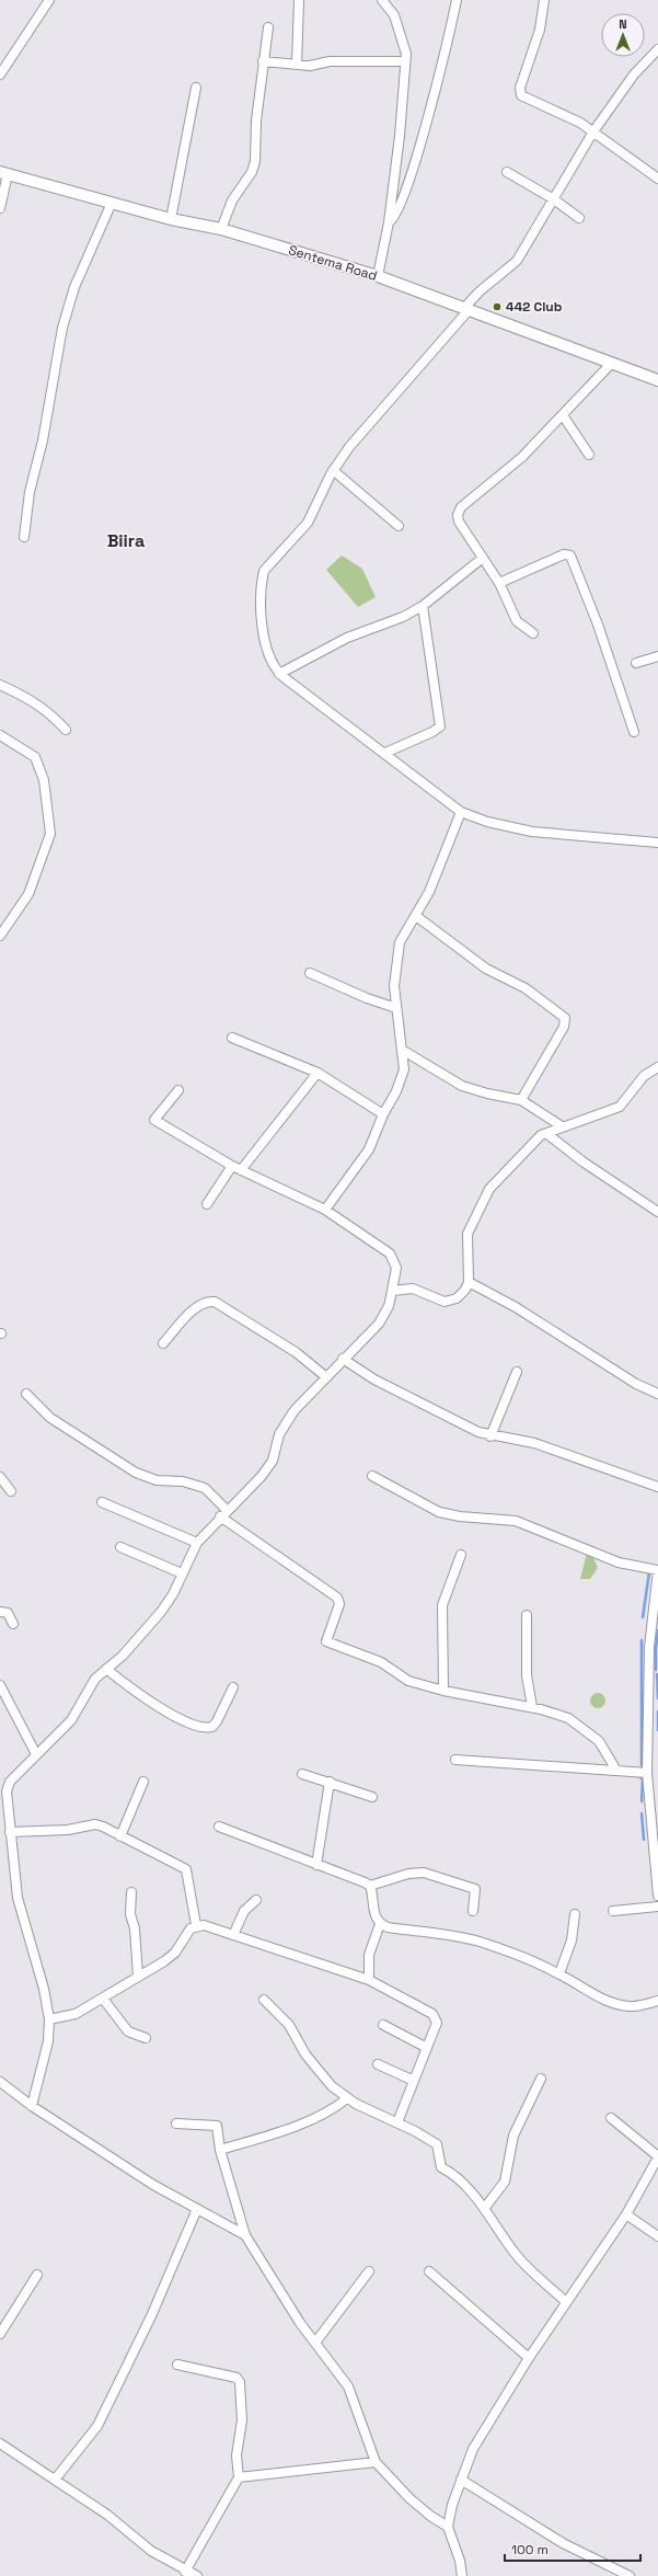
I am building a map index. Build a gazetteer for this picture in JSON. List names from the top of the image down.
{
  "streets": {
    "main road": ["Sentema Road"]
  },
  "districts": ["Biira"],
  "places": ["442 Club"],
  "scale_bar": "100 m",
  "north": "top"
}
